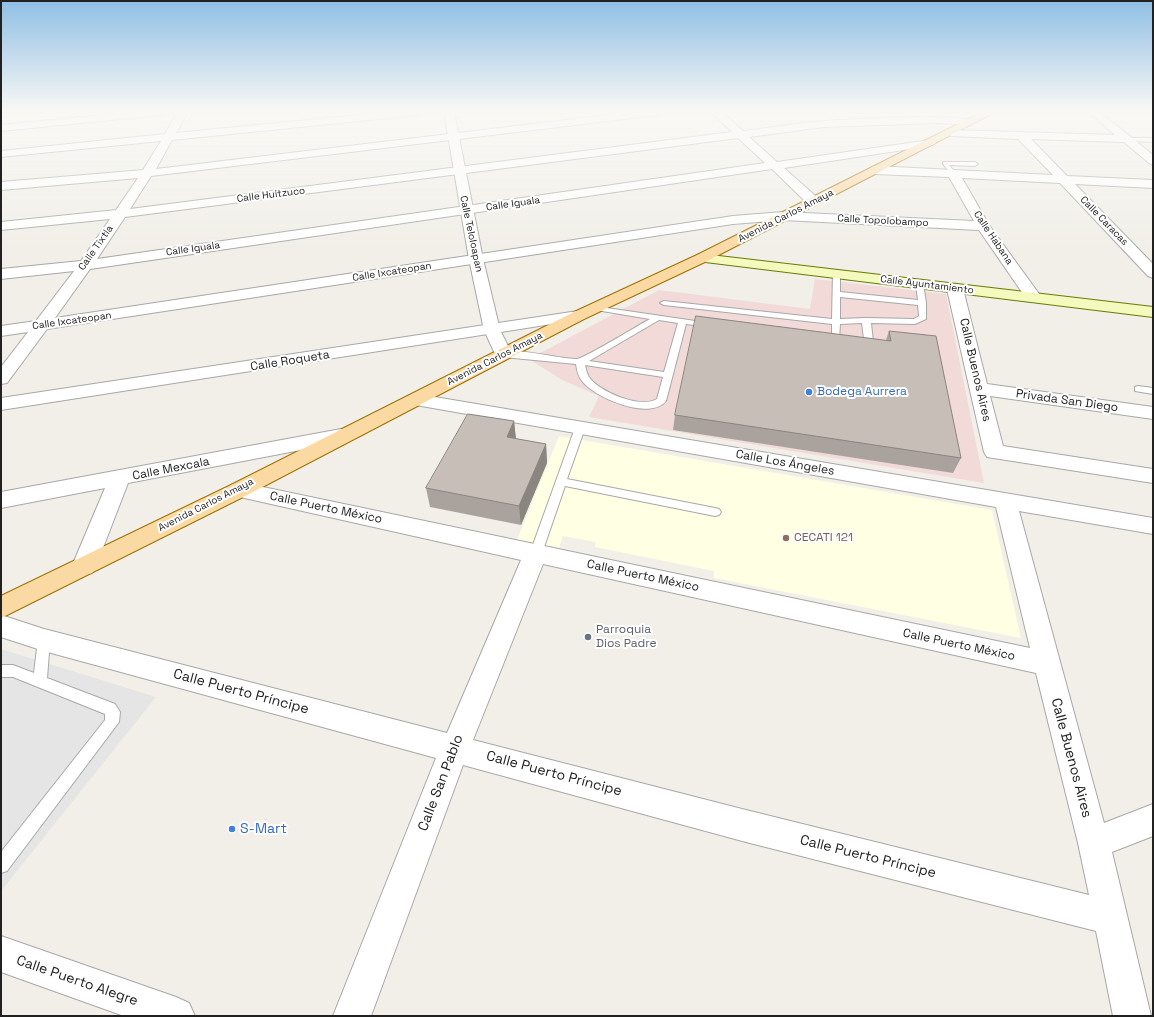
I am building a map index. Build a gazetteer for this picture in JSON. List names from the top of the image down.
{
  "streets": {
    "main road": ["Avenida Carlos Amaya", "Calle Ayuntamiento"],
    "street": [
      "Calle Huitzuco",
      "Calle Iguala",
      "Calle Topolobampo",
      "Calle Caracas",
      "Calle Teloloapan",
      "Calle Habana",
      "Calle Tixtla",
      "Calle Ixcateopan",
      "Calle Roqueta",
      "Calle Buenos Aires",
      "Privada San Diego",
      "Calle Los Ángeles",
      "Calle Mexcala",
      "Calle Puerto México",
      "Calle Puerto Príncipe",
      "Calle San Pablo",
      "Calle Puerto Alegre"
    ]
  },
  "crossings": [
    ["Calle Huitzuco", "Calle Teloloapan"],
    ["Calle Huitzuco", "Calle Tixtla"],
    ["Calle Iguala", "Calle Teloloapan"],
    ["Calle Iguala", "Calle Tixtla"],
    ["Avenida Carlos Amaya", "Calle Topolobampo"],
    ["Avenida Carlos Amaya", "Calle Teloloapan"],
    ["Avenida Carlos Amaya", "Calle Ixcateopan"],
    ["Avenida Carlos Amaya", "Calle Ayuntamiento"],
    ["Avenida Carlos Amaya", "Calle Roqueta"],
    ["Avenida Carlos Amaya", "Calle Los Ángeles"],
    ["Avenida Carlos Amaya", "Calle Mexcala"],
    ["Avenida Carlos Amaya", "Calle Puerto México"],
    ["Calle Topolobampo", "Calle Habana"],
    ["Calle Topolobampo", "Calle Ixcateopan"],
    ["Calle Teloloapan", "Calle Ixcateopan"],
    ["Calle Teloloapan", "Calle Roqueta"],
    ["Calle Habana", "Calle Ayuntamiento"],
    ["Calle Tixtla", "Calle Ixcateopan"],
    ["Calle Ayuntamiento", "Calle Buenos Aires"],
    ["Calle Buenos Aires", "Privada San Diego"],
    ["Calle Buenos Aires", "Calle Los Ángeles"],
    ["Calle Buenos Aires", "Calle Puerto México"],
    ["Calle Buenos Aires", "Calle Puerto Príncipe"],
    ["Calle Puerto México", "Calle San Pablo"],
    ["Calle Puerto Príncipe", "Calle San Pablo"]
  ],
  "places": [
    "Bodega Aurrera",
    "CECATI 121",
    "Parroquia Dios Padre",
    "S-Mart"
  ]
}
